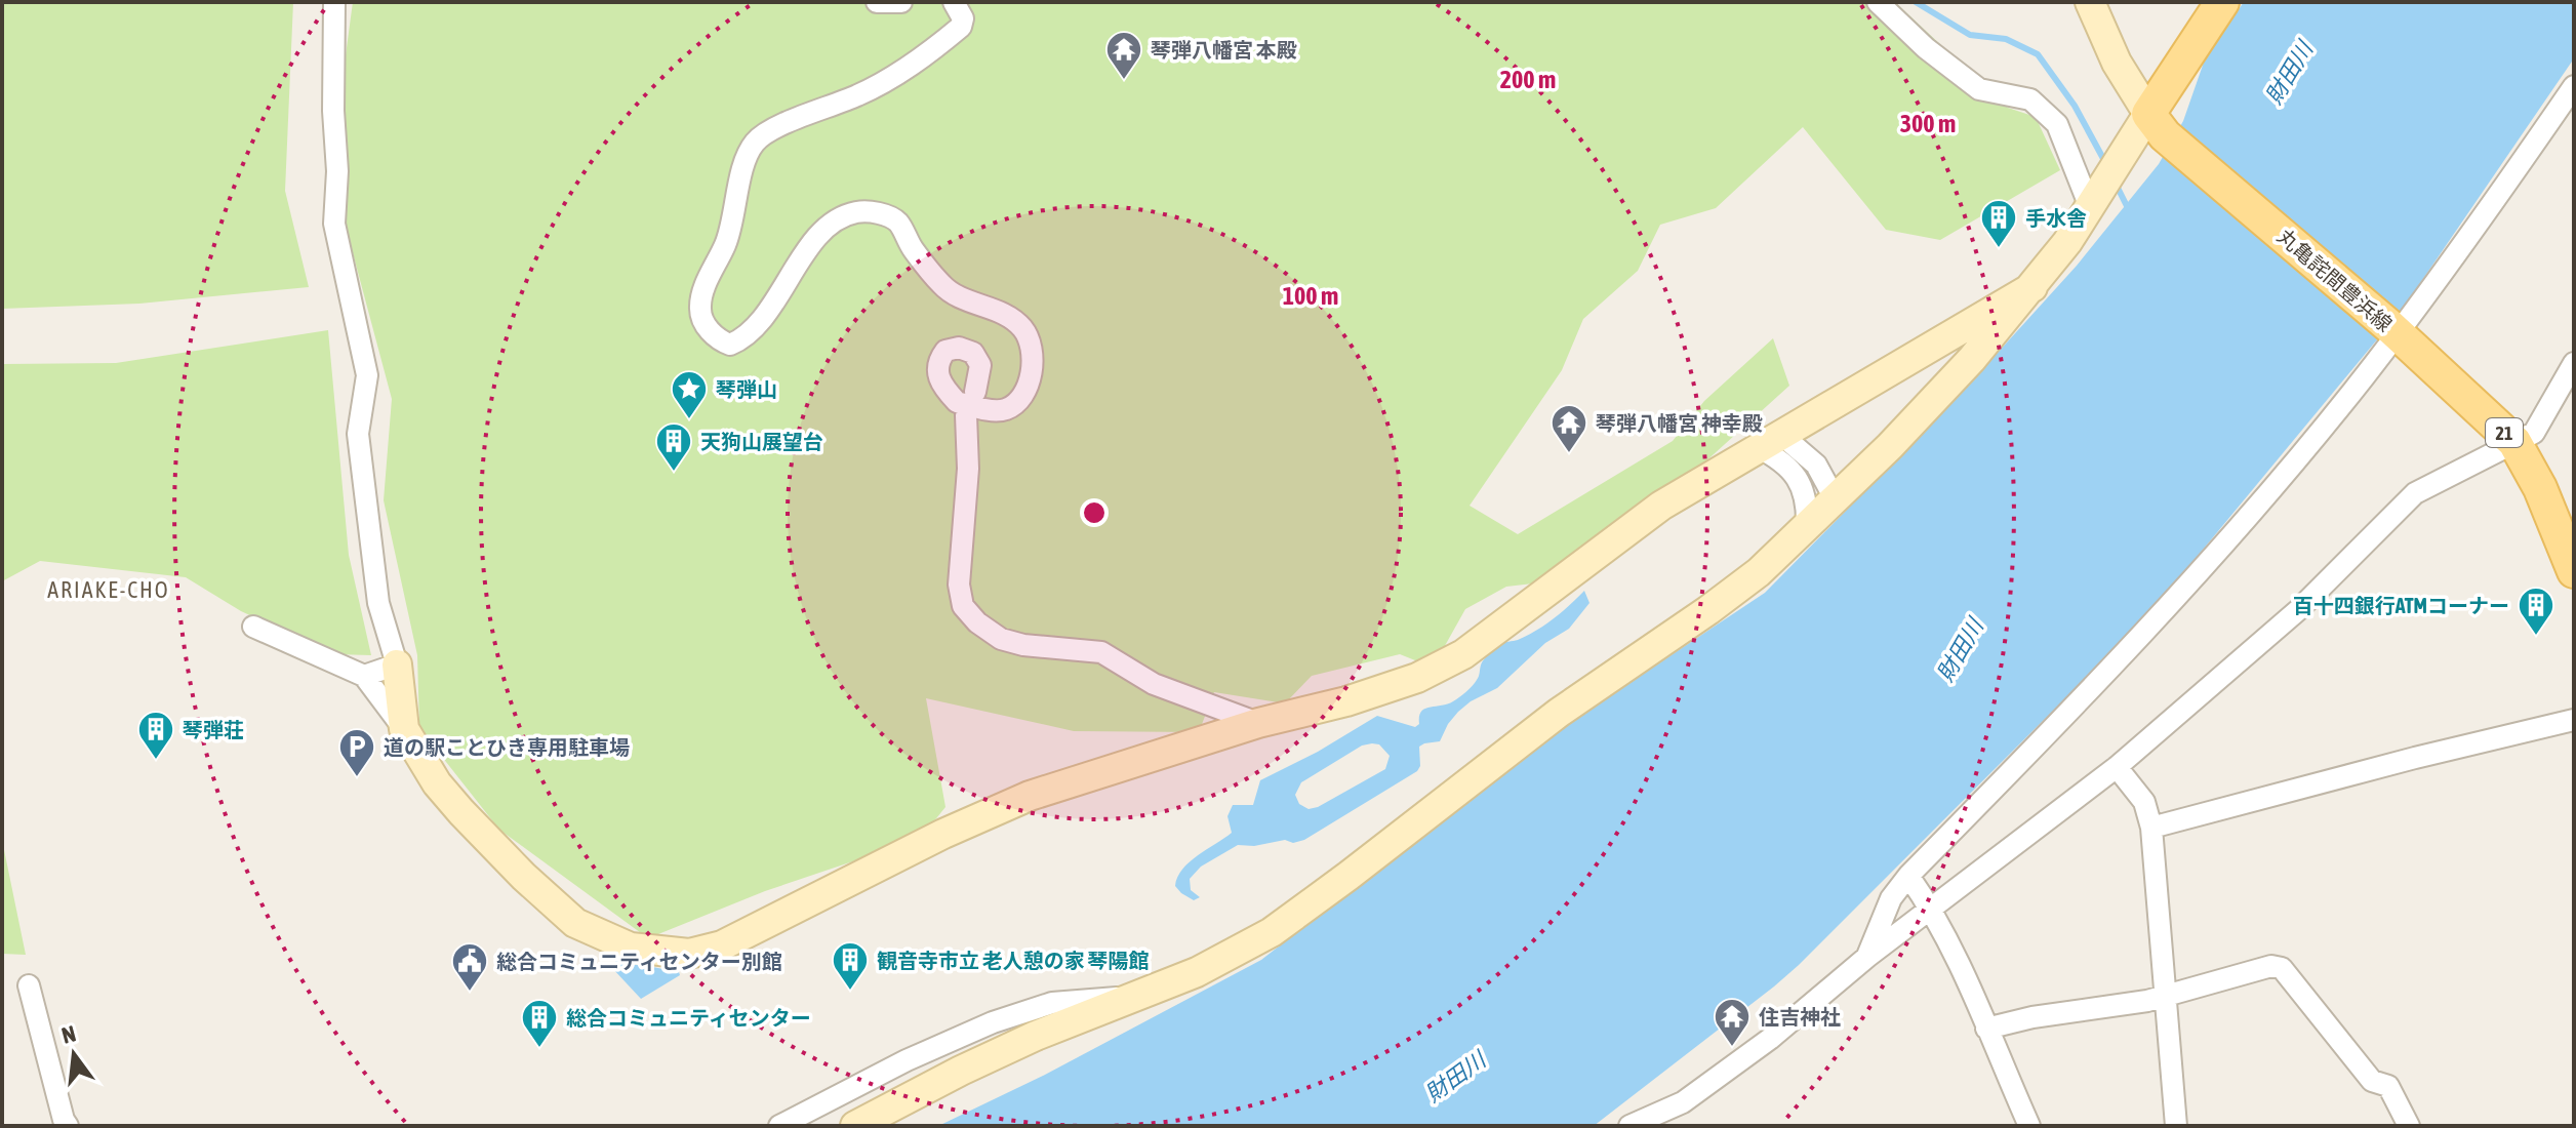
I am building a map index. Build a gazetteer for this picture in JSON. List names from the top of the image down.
{
  "streets": {
    "main road": ["丸亀詫間豊浜線", "21"]
  },
  "districts": ["ARIAKE-CHO"],
  "water": ["財田川"],
  "places": {
    "temple": ["琴弾八幡宮 本殿", "琴弾八幡宮 神幸殿", "住吉神社"],
    "building": [
      "手水舎",
      "天狗山展望台",
      "百十四銀行ATMコーナー",
      "琴弾荘",
      "観音寺市立 老人憩の家 琴陽館",
      "総合コミュニティセンター"
    ],
    "place": ["琴弾山"],
    "parking": ["道の駅ことひき専用駐車場"],
    "public building": ["総合コミュニティセンター別館"]
  },
  "north": "top",
  "rings": ["200 m", "300 m", "100 m"]
}
